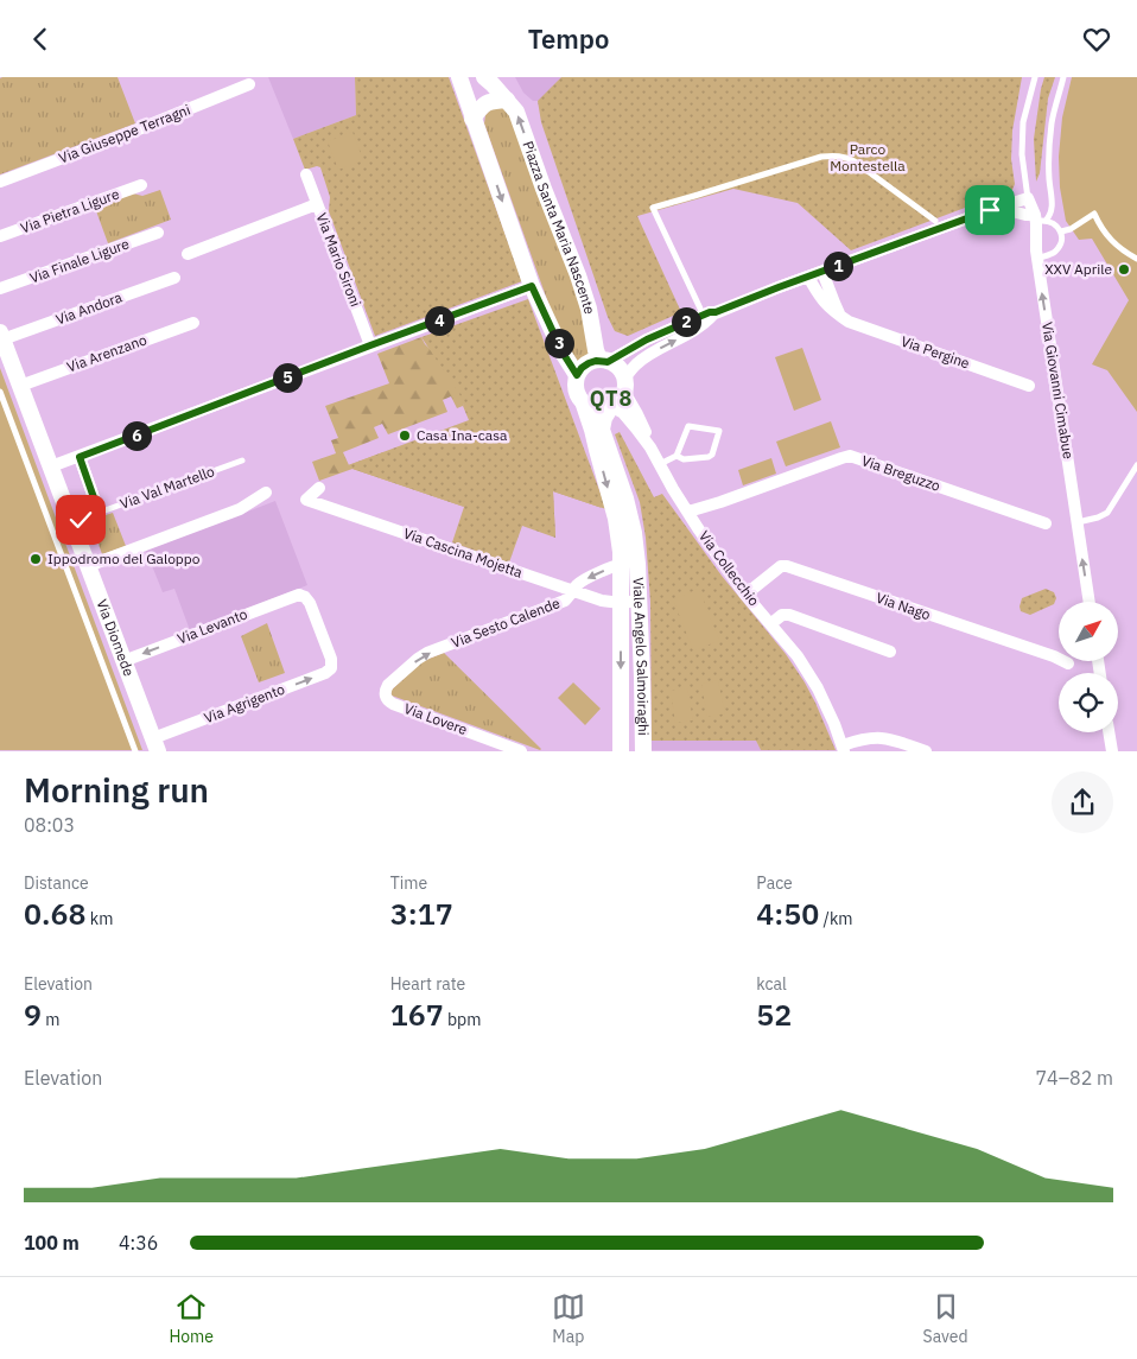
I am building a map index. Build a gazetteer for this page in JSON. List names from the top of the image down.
{
  "streets": {
    "street": [
      "Via Giuseppe Terragni",
      "Via Pietra Ligure",
      "Piazza Santa Maria Nascente",
      "Via Mario Sironi",
      "Via Finale Ligure",
      "Via Andora",
      "Via Pergine",
      "Via Arenzano",
      "Via Giovanni Cimabue",
      "Via Breguzzo",
      "Via Cascina Mojetta",
      "Via Collecchio",
      "Via Nago",
      "Via Sesto Calende",
      "Via Levanto",
      "Via Diomede",
      "Viale Angelo Salmoiraghi",
      "Via Agrigento",
      "Via Lovere"
    ],
    "lane": ["Via Val Martello"]
  },
  "crossings": [
    ["Via Andora", "Via Diomede"],
    ["Via Arenzano", "Via Diomede"],
    ["Via Breguzzo", "Via Collecchio"],
    ["Via Cascina Mojetta", "Via Sesto Calende"],
    ["Via Cascina Mojetta", "Viale Angelo Salmoiraghi"],
    ["Via Collecchio", "Via Nago"],
    ["Via Sesto Calende", "Viale Angelo Salmoiraghi"],
    ["Via Sesto Calende", "Via Lovere"],
    ["Via Levanto", "Via Diomede"],
    ["Via Levanto", "Via Agrigento"],
    ["Via Diomede", "Via Agrigento"]
  ],
  "one_way": ["Via Giovanni Cimabue", "Via Agrigento"],
  "districts": ["QT8"],
  "parks": ["Parco Montestella"],
  "places": ["XXV Aprile", "Casa Ina-casa", "Ippodromo del Galoppo"],
  "north": "top right",
  "page": {
    "header": "Tempo",
    "pins": [
      "1",
      "4",
      "2",
      "3",
      "5",
      "6"
    ],
    "heading": ["Morning run", "08:03"],
    "stats": [
      ["Distance", "0.68 km"],
      ["Time", "3:17"],
      ["Pace", "4:50 /km"],
      ["Elevation", "9 m"],
      ["Heart rate", "167 bpm"],
      ["kcal", "52"]
    ],
    "chart": ["Elevation", "74–82 m"],
    "list": [
      {
        "name": "100 m",
        "note": "4:36"
      }
    ],
    "tabs": ["Home", "Map", "Saved"]
  }
}
